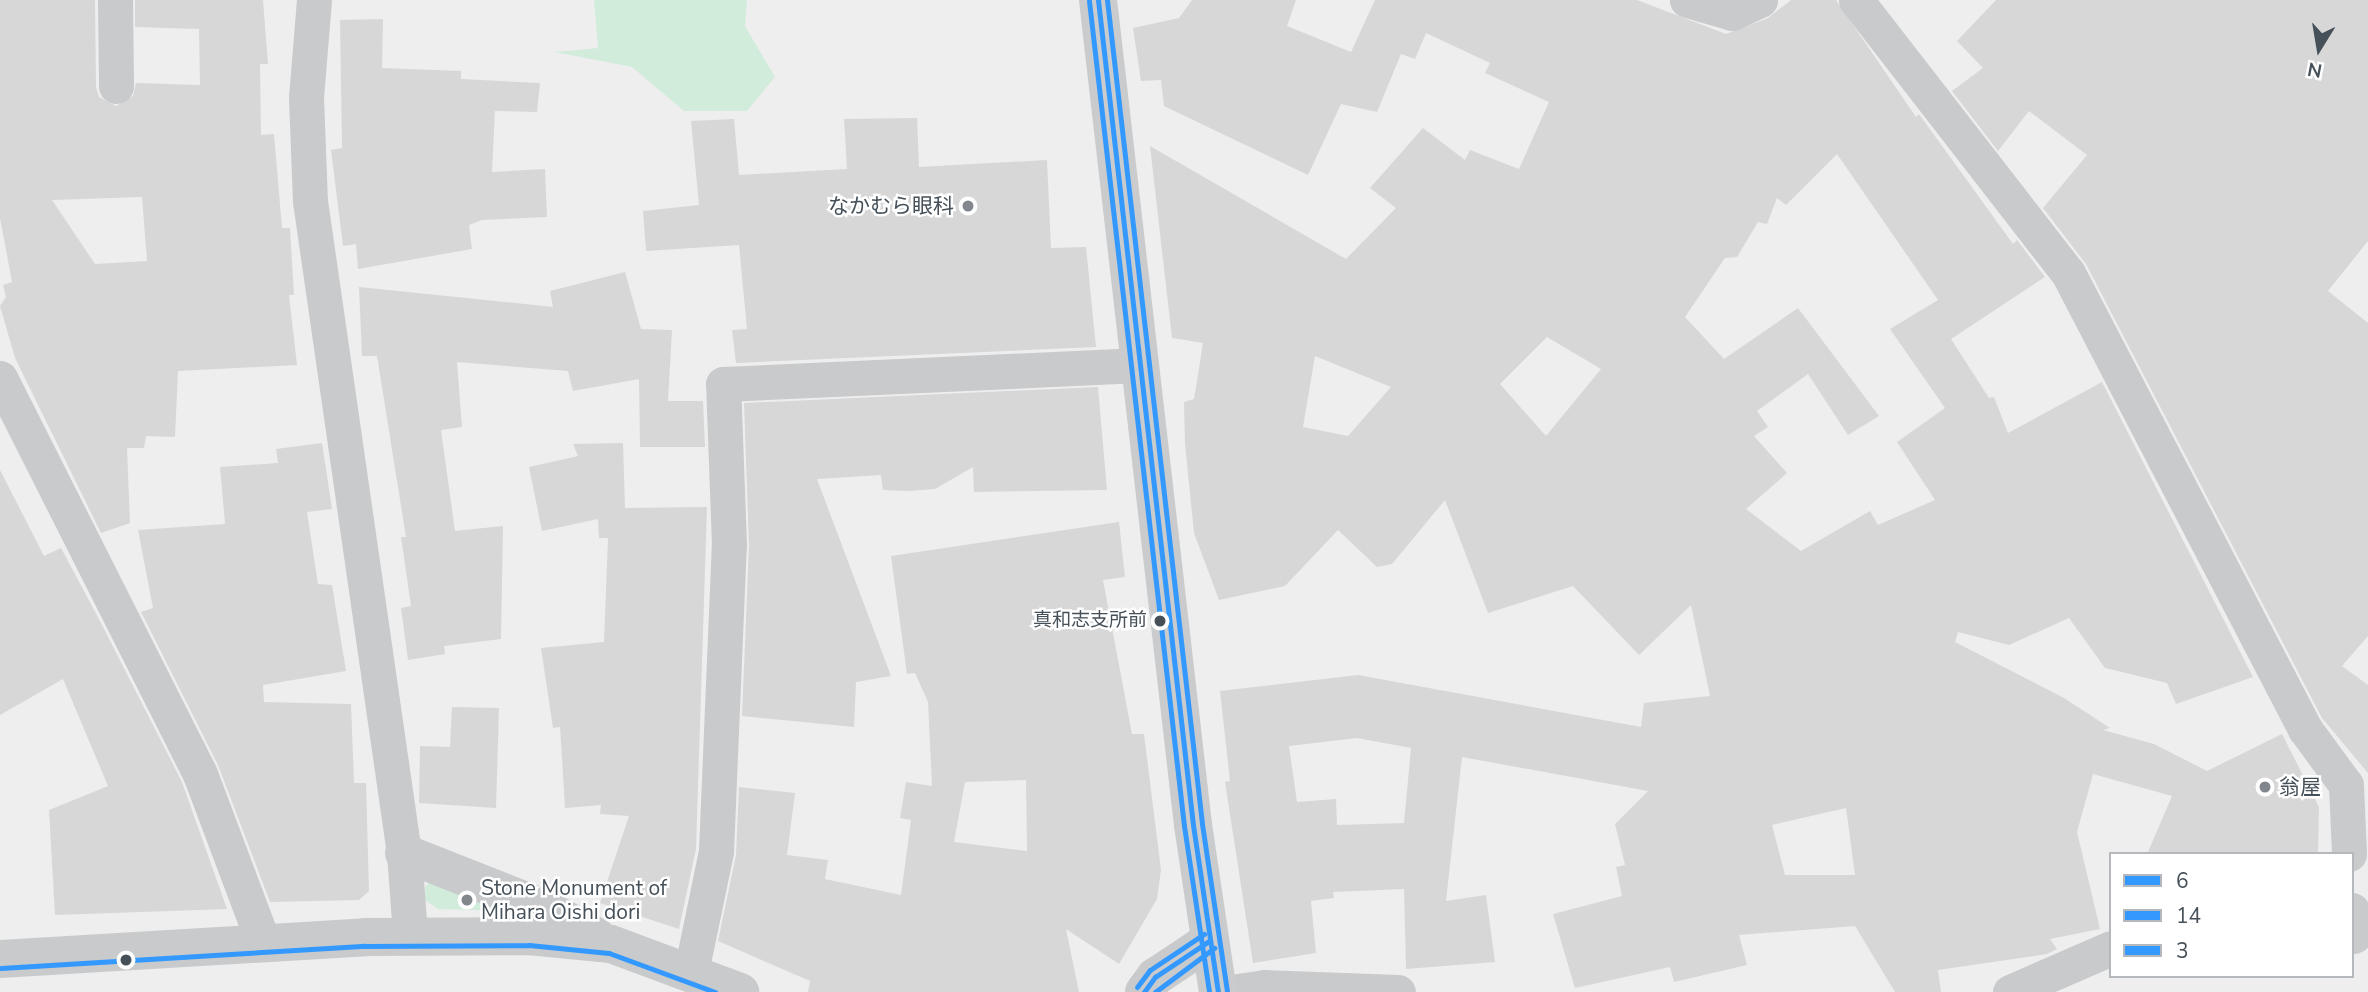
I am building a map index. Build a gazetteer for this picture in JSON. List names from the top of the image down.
{
  "places": [
    "なかむら眼科",
    "真和志支所前",
    "翁屋",
    "Stone Monument of Mihara Oishi dori"
  ],
  "lines": ["transit line 6", "transit line 3", "transit line 14"],
  "legend": ["6", "14", "3"],
  "north": "bottom"
}
